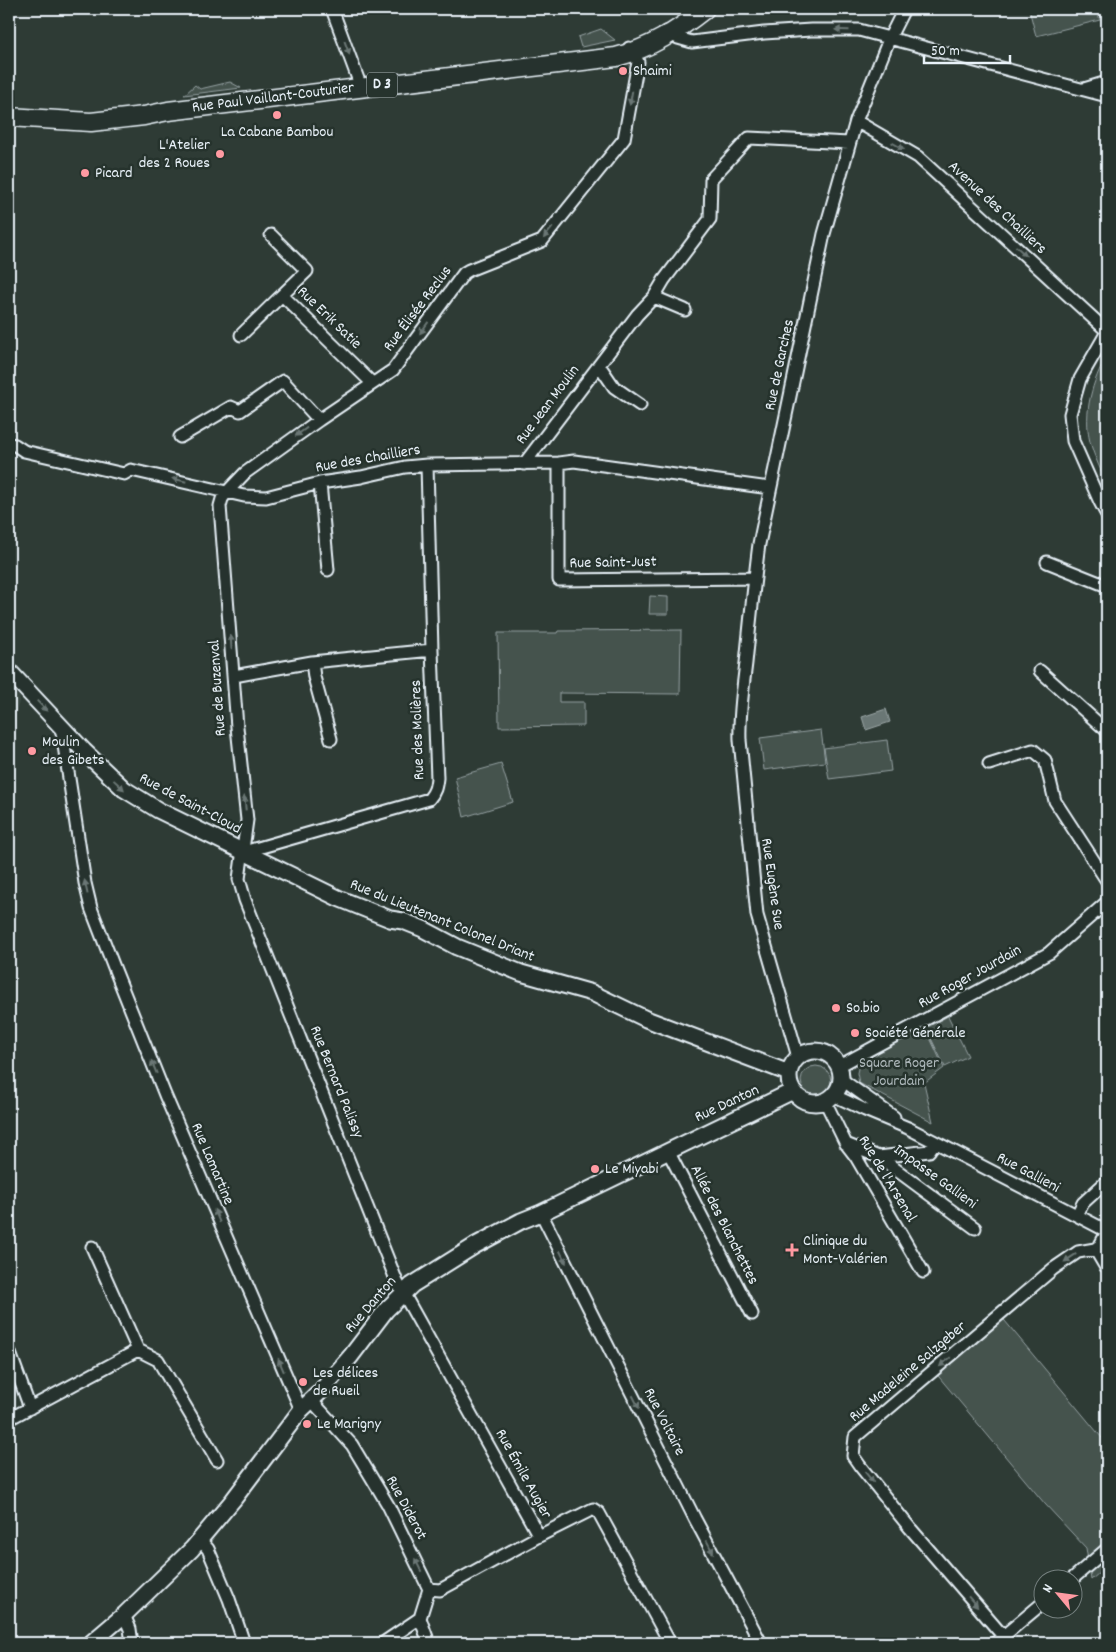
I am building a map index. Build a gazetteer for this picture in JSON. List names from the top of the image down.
{
  "streets": {
    "main road": ["D 3", "Rue Paul Vaillant-Couturier"],
    "street": [
      "Avenue des Chailliers",
      "Rue Élisée Reclus",
      "Rue Erik Satie",
      "Rue de Garches",
      "Rue Jean Moulin",
      "Rue des Chailliers",
      "Rue Saint-Just",
      "Rue de Buzenval",
      "Rue des Molières",
      "Rue de Saint-Cloud",
      "Rue Eugène Sue",
      "Rue du Lieutenant Colonel Driant",
      "Rue Roger Jourdain",
      "Rue Bernard Palissy",
      "Rue Danton",
      "Rue Lamartine",
      "Rue Gallieni",
      "Impasse Gallieni",
      "Rue de l'Arsenal",
      "Allée des Blanchettes",
      "Rue Madeleine Salzgeber",
      "Rue Voltaire",
      "Rue Émile Augier",
      "Rue Diderot"
    ]
  },
  "crossings": [
    ["Rue Paul Vaillant-Couturier", "Rue Élisée Reclus"],
    ["Avenue des Chailliers", "Rue de Garches"],
    ["Rue Élisée Reclus", "Rue Erik Satie"],
    ["Rue Élisée Reclus", "Rue des Chailliers"],
    ["Rue Élisée Reclus", "Rue de Buzenval"],
    ["Rue de Garches", "Rue Jean Moulin"],
    ["Rue de Garches", "Rue des Chailliers"],
    ["Rue de Garches", "Rue Saint-Just"],
    ["Rue de Garches", "Rue Eugène Sue"],
    ["Rue Jean Moulin", "Rue des Chailliers"],
    ["Rue des Chailliers", "Rue Saint-Just"],
    ["Rue des Chailliers", "Rue de Buzenval"],
    ["Rue des Chailliers", "Rue des Molières"],
    ["Rue de Buzenval", "Rue des Molières"],
    ["Rue de Buzenval", "Rue de Saint-Cloud"],
    ["Rue de Buzenval", "Rue Bernard Palissy"],
    ["Rue des Molières", "Rue de Saint-Cloud"],
    ["Rue de Saint-Cloud", "Rue du Lieutenant Colonel Driant"],
    ["Rue de Saint-Cloud", "Rue Lamartine"],
    ["Rue Eugène Sue", "Rue du Lieutenant Colonel Driant"],
    ["Rue Eugène Sue", "Rue Roger Jourdain"],
    ["Rue Eugène Sue", "Rue Danton"],
    ["Rue Eugène Sue", "Rue Gallieni"],
    ["Rue Eugène Sue", "Rue de l'Arsenal"],
    ["Rue du Lieutenant Colonel Driant", "Rue Roger Jourdain"],
    ["Rue du Lieutenant Colonel Driant", "Rue Danton"],
    ["Rue du Lieutenant Colonel Driant", "Rue Gallieni"],
    ["Rue du Lieutenant Colonel Driant", "Rue de l'Arsenal"],
    ["Rue Roger Jourdain", "Rue Danton"],
    ["Rue Roger Jourdain", "Rue Gallieni"],
    ["Rue Roger Jourdain", "Rue de l'Arsenal"],
    ["Rue Bernard Palissy", "Rue Danton"],
    ["Rue Bernard Palissy", "Rue Émile Augier"],
    ["Rue Danton", "Rue Lamartine"],
    ["Rue Danton", "Rue Gallieni"],
    ["Rue Danton", "Rue de l'Arsenal"],
    ["Rue Danton", "Allée des Blanchettes"],
    ["Rue Danton", "Rue Voltaire"],
    ["Rue Danton", "Rue Émile Augier"],
    ["Rue Danton", "Rue Diderot"],
    ["Rue Lamartine", "Rue Diderot"],
    ["Rue Gallieni", "Rue de l'Arsenal"],
    ["Impasse Gallieni", "Rue de l'Arsenal"]
  ],
  "one_way": [
    "Avenue des Chailliers",
    "Rue Élisée Reclus",
    "Rue de Buzenval",
    "Rue de Saint-Cloud",
    "Rue Lamartine",
    "Rue Voltaire",
    "Rue Diderot"
  ],
  "parks": ["Square Roger Jourdain"],
  "places": {
    "other": [
      "Shaimi",
      "La Cabane Bambou",
      "L'Atelier des 2 Roues",
      "Picard",
      "Moulin des Gibets",
      "So.bio",
      "Société Générale",
      "Le Miyabi",
      "Les délices de Rueil",
      "Le Marigny"
    ],
    "health": ["Clinique du Mont-Valérien"]
  },
  "scale_bar": "50 m",
  "north": "top left"
}
